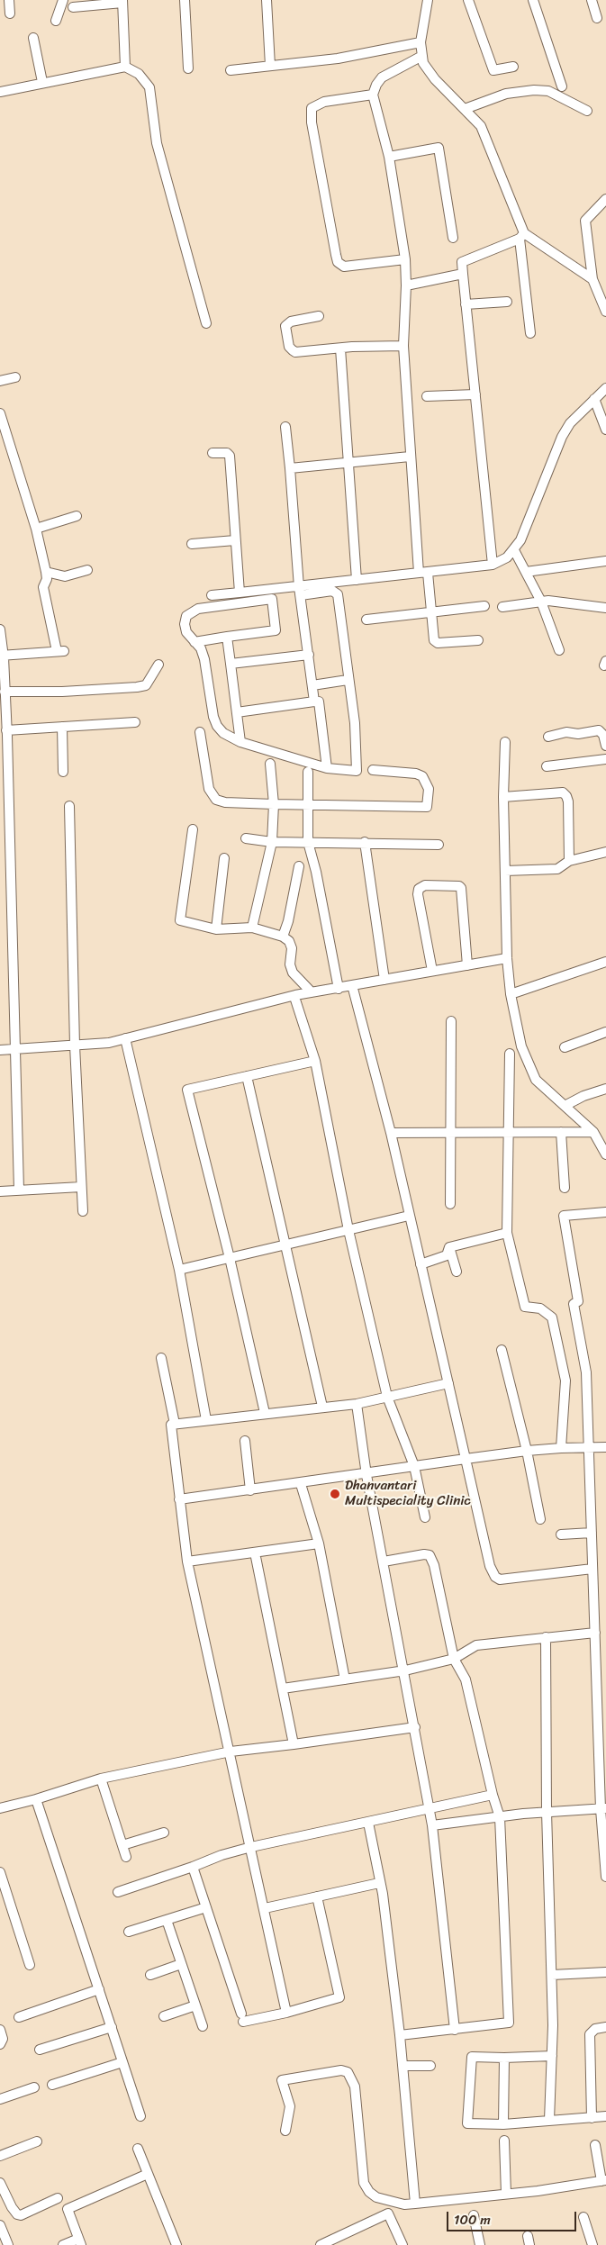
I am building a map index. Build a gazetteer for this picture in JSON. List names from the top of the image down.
{
  "places": ["Dhanvantari Multispeciality Clinic"],
  "scale_bar": "100 m"
}
